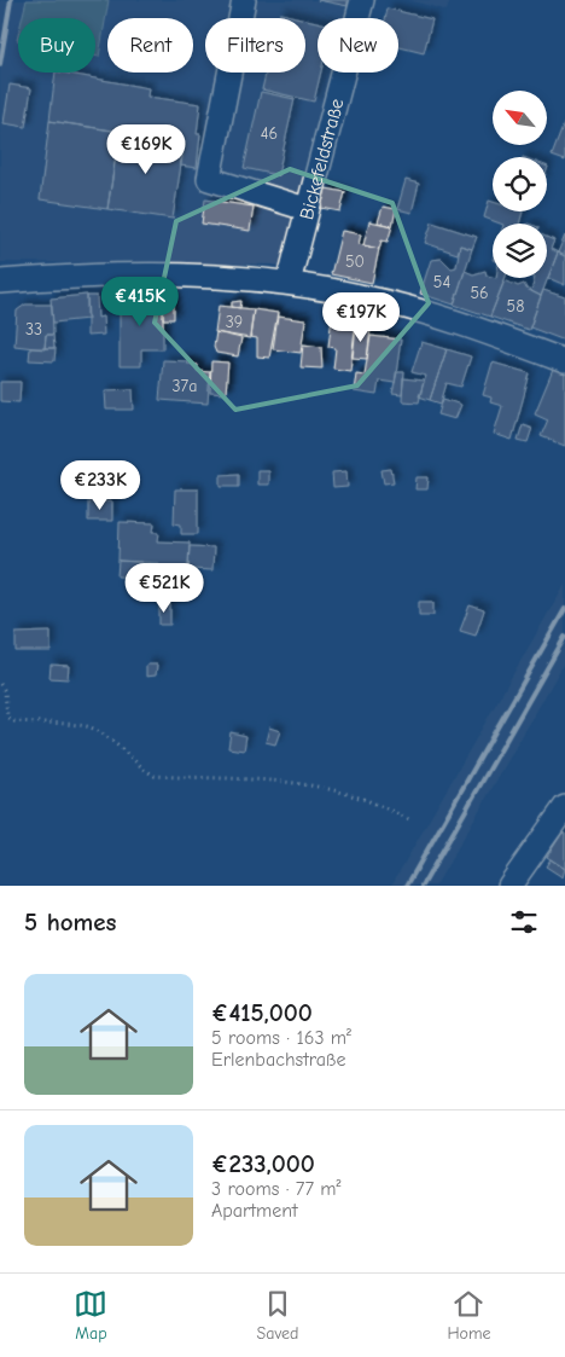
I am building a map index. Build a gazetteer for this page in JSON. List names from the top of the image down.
{
  "streets": {
    "street": ["Bickefeldstraße"]
  },
  "house_numbers": [
    "46",
    "50",
    "54",
    "56",
    "58",
    "39",
    "33",
    "37a"
  ],
  "north": "top left",
  "page": {
    "chip": [
      "Buy",
      "Rent",
      "Filters",
      "New"
    ],
    "price": [
      "€169K",
      "€415K",
      "€197K",
      "€233K",
      "€521K"
    ],
    "heading": "5 homes",
    "list": [
      {
        "name": "€415,000",
        "note": "5 rooms · 163 m² · Erlenbachstraße"
      },
      {
        "name": "€233,000",
        "note": "3 rooms · 77 m² · Apartment"
      }
    ],
    "tabs": ["Map", "Saved", "Home"]
  }
}
